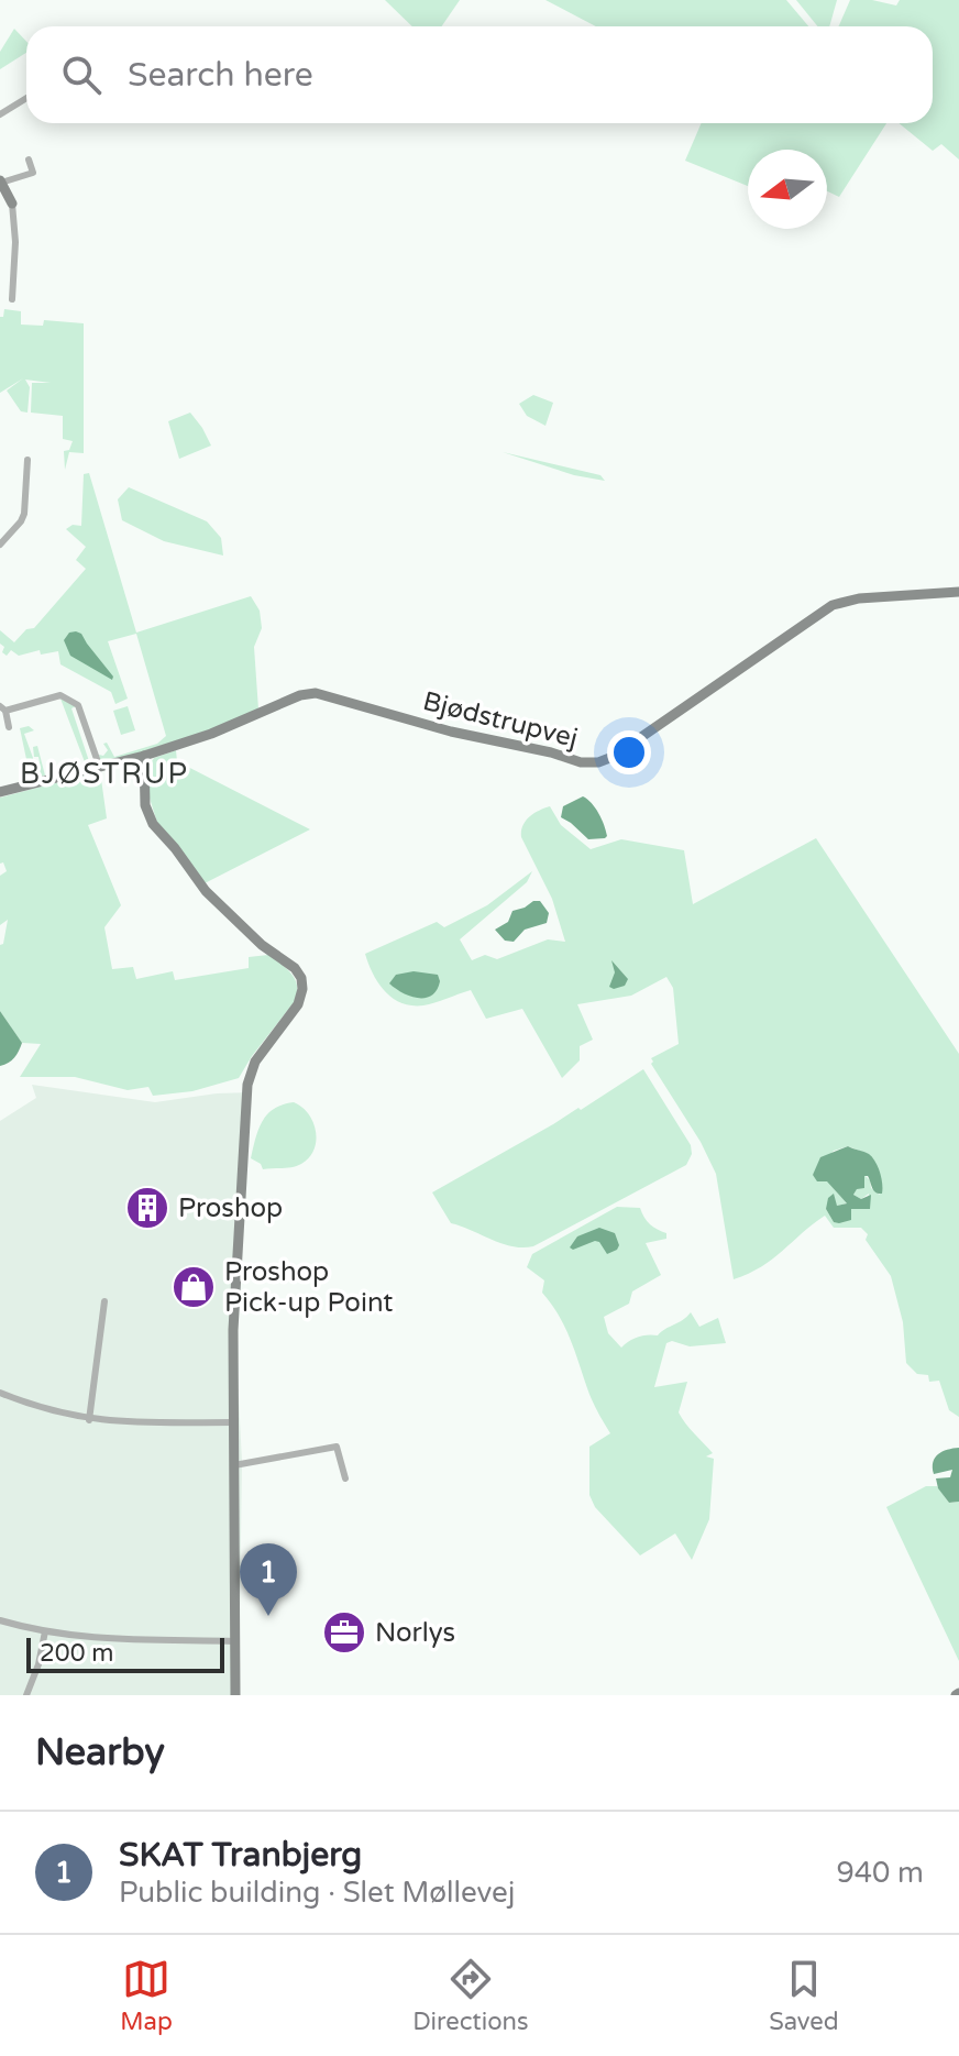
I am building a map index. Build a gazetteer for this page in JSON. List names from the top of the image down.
{
  "streets": {
    "street": ["Bjødstrupvej"]
  },
  "districts": ["BJØSTRUP"],
  "places": {
    "building": ["Proshop"],
    "shop": ["Proshop Pick-up Point"],
    "office": ["Norlys"]
  },
  "scale_bar": "200 m",
  "north": "left",
  "page": {
    "search": "Search here",
    "pins": "1",
    "scale": "200 m",
    "heading": "Nearby",
    "list": [
      {
        "mark": "1",
        "name": "SKAT Tranbjerg",
        "note": "Public building · Slet Møllevej",
        "value": "940 m"
      }
    ],
    "nav": ["Map", "Directions", "Saved"]
  }
}
